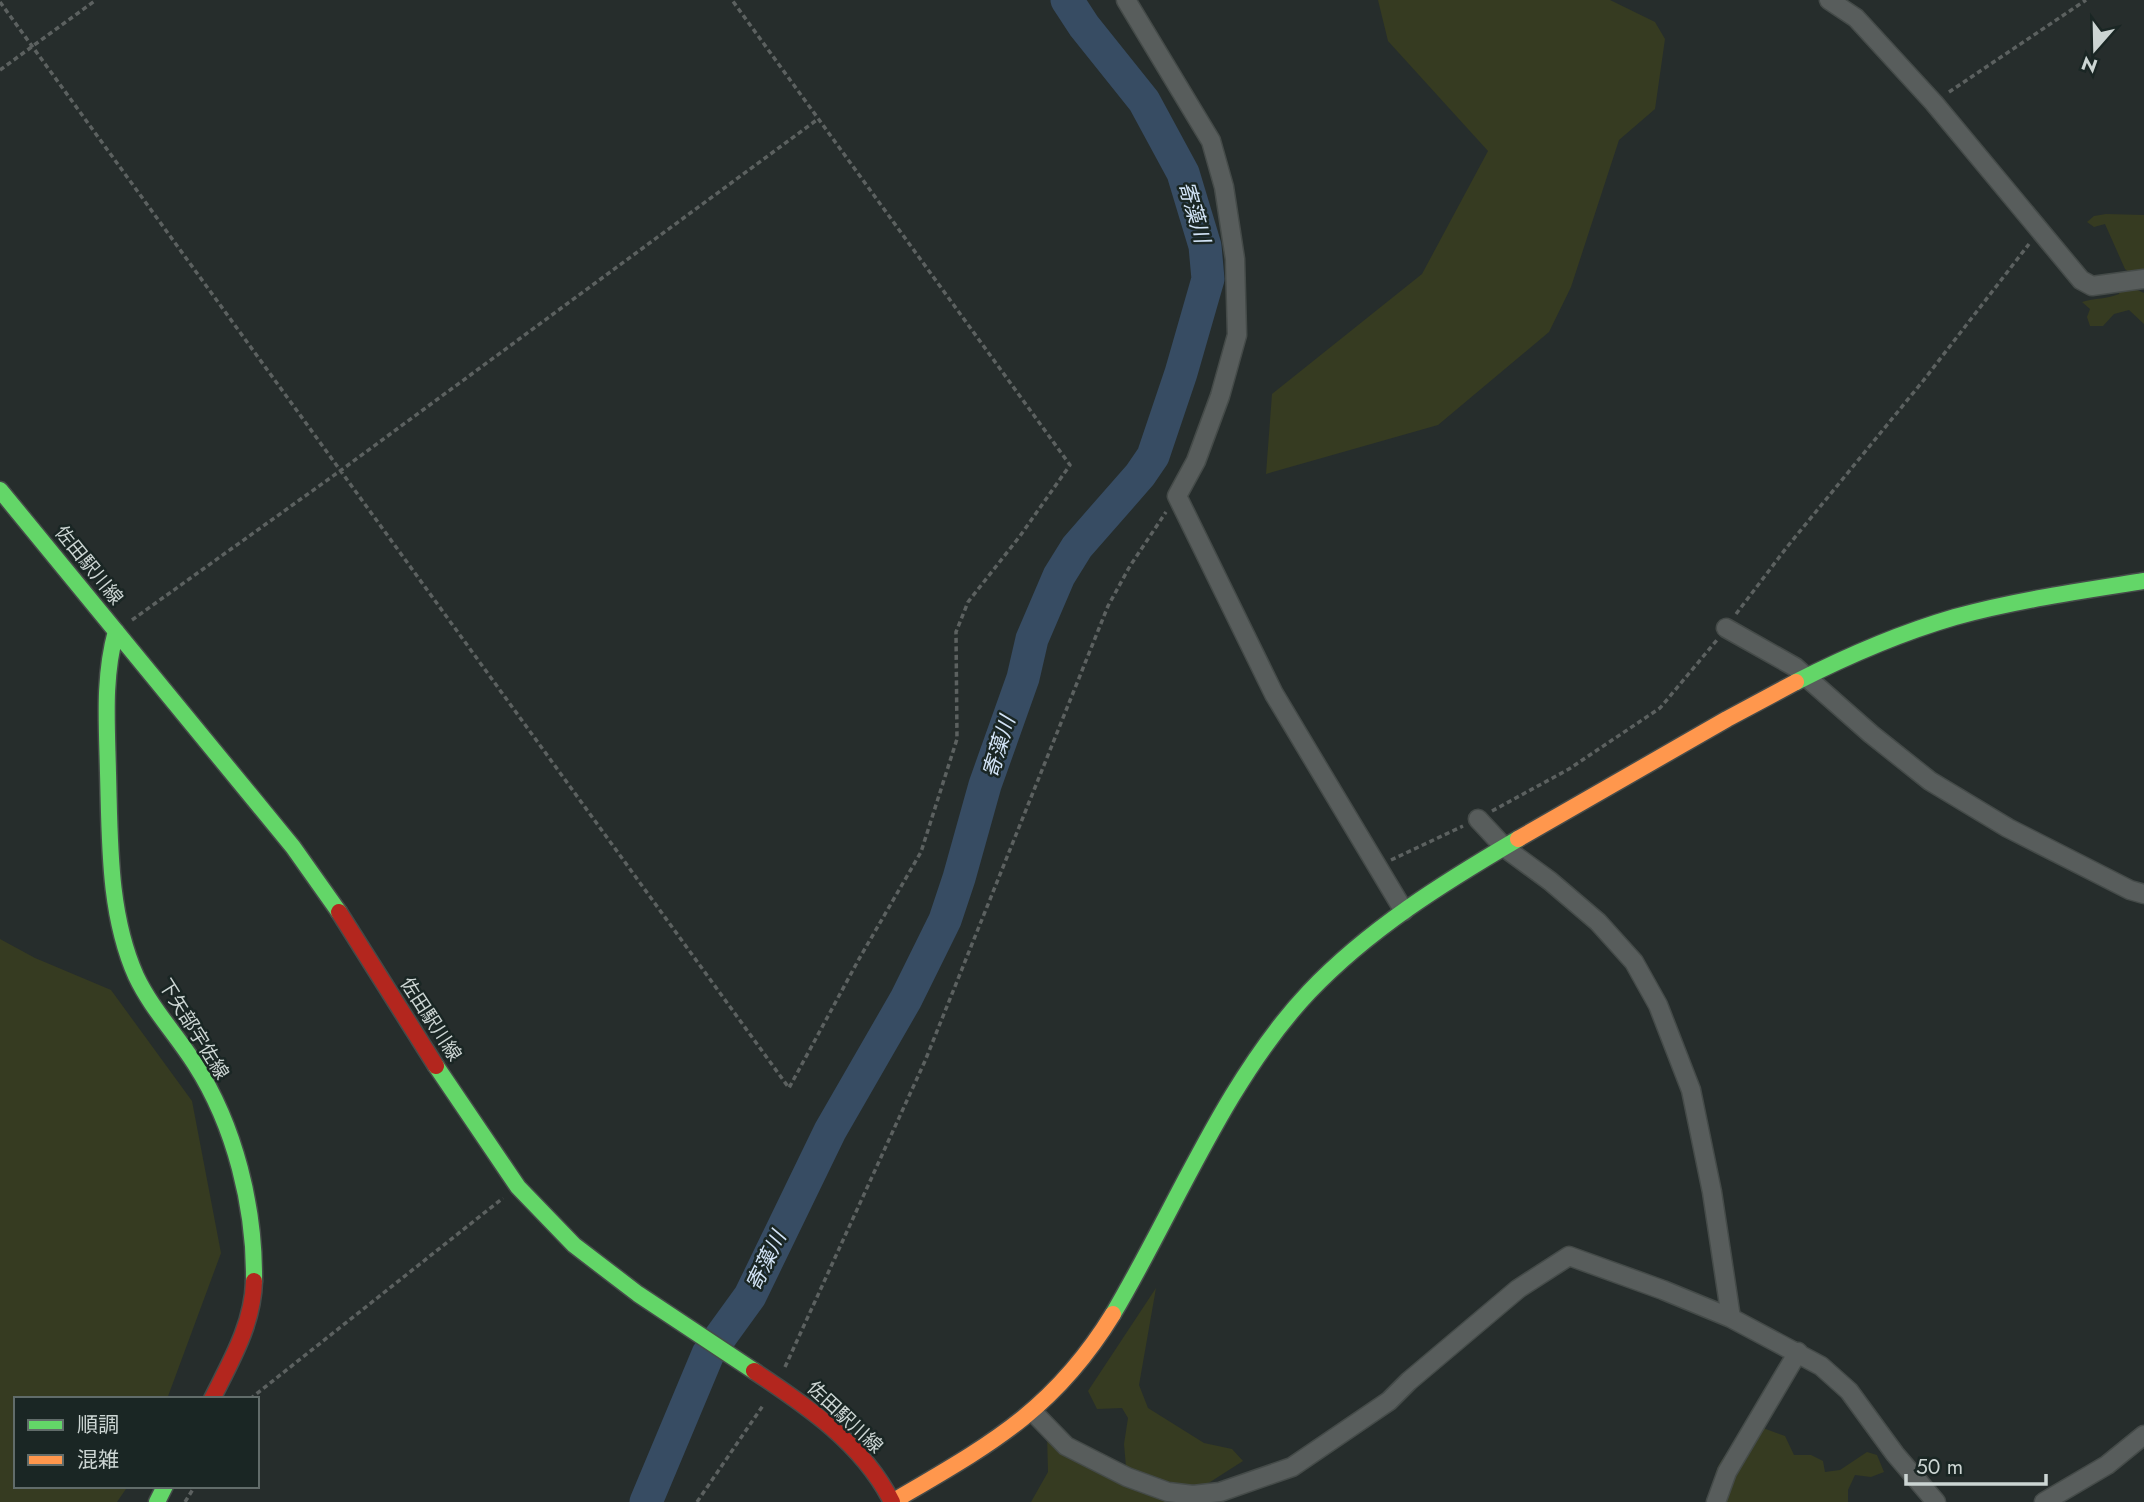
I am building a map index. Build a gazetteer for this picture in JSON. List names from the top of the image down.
{
  "streets": {
    "main road": ["佐田駅川線", "下矢部宇佐線"]
  },
  "crossings": [
    ["佐田駅川線", "下矢部宇佐線"]
  ],
  "water": ["寄藻川"],
  "legend": ["順調", "混雑"],
  "scale_bar": "50 m",
  "north": "bottom"
}
